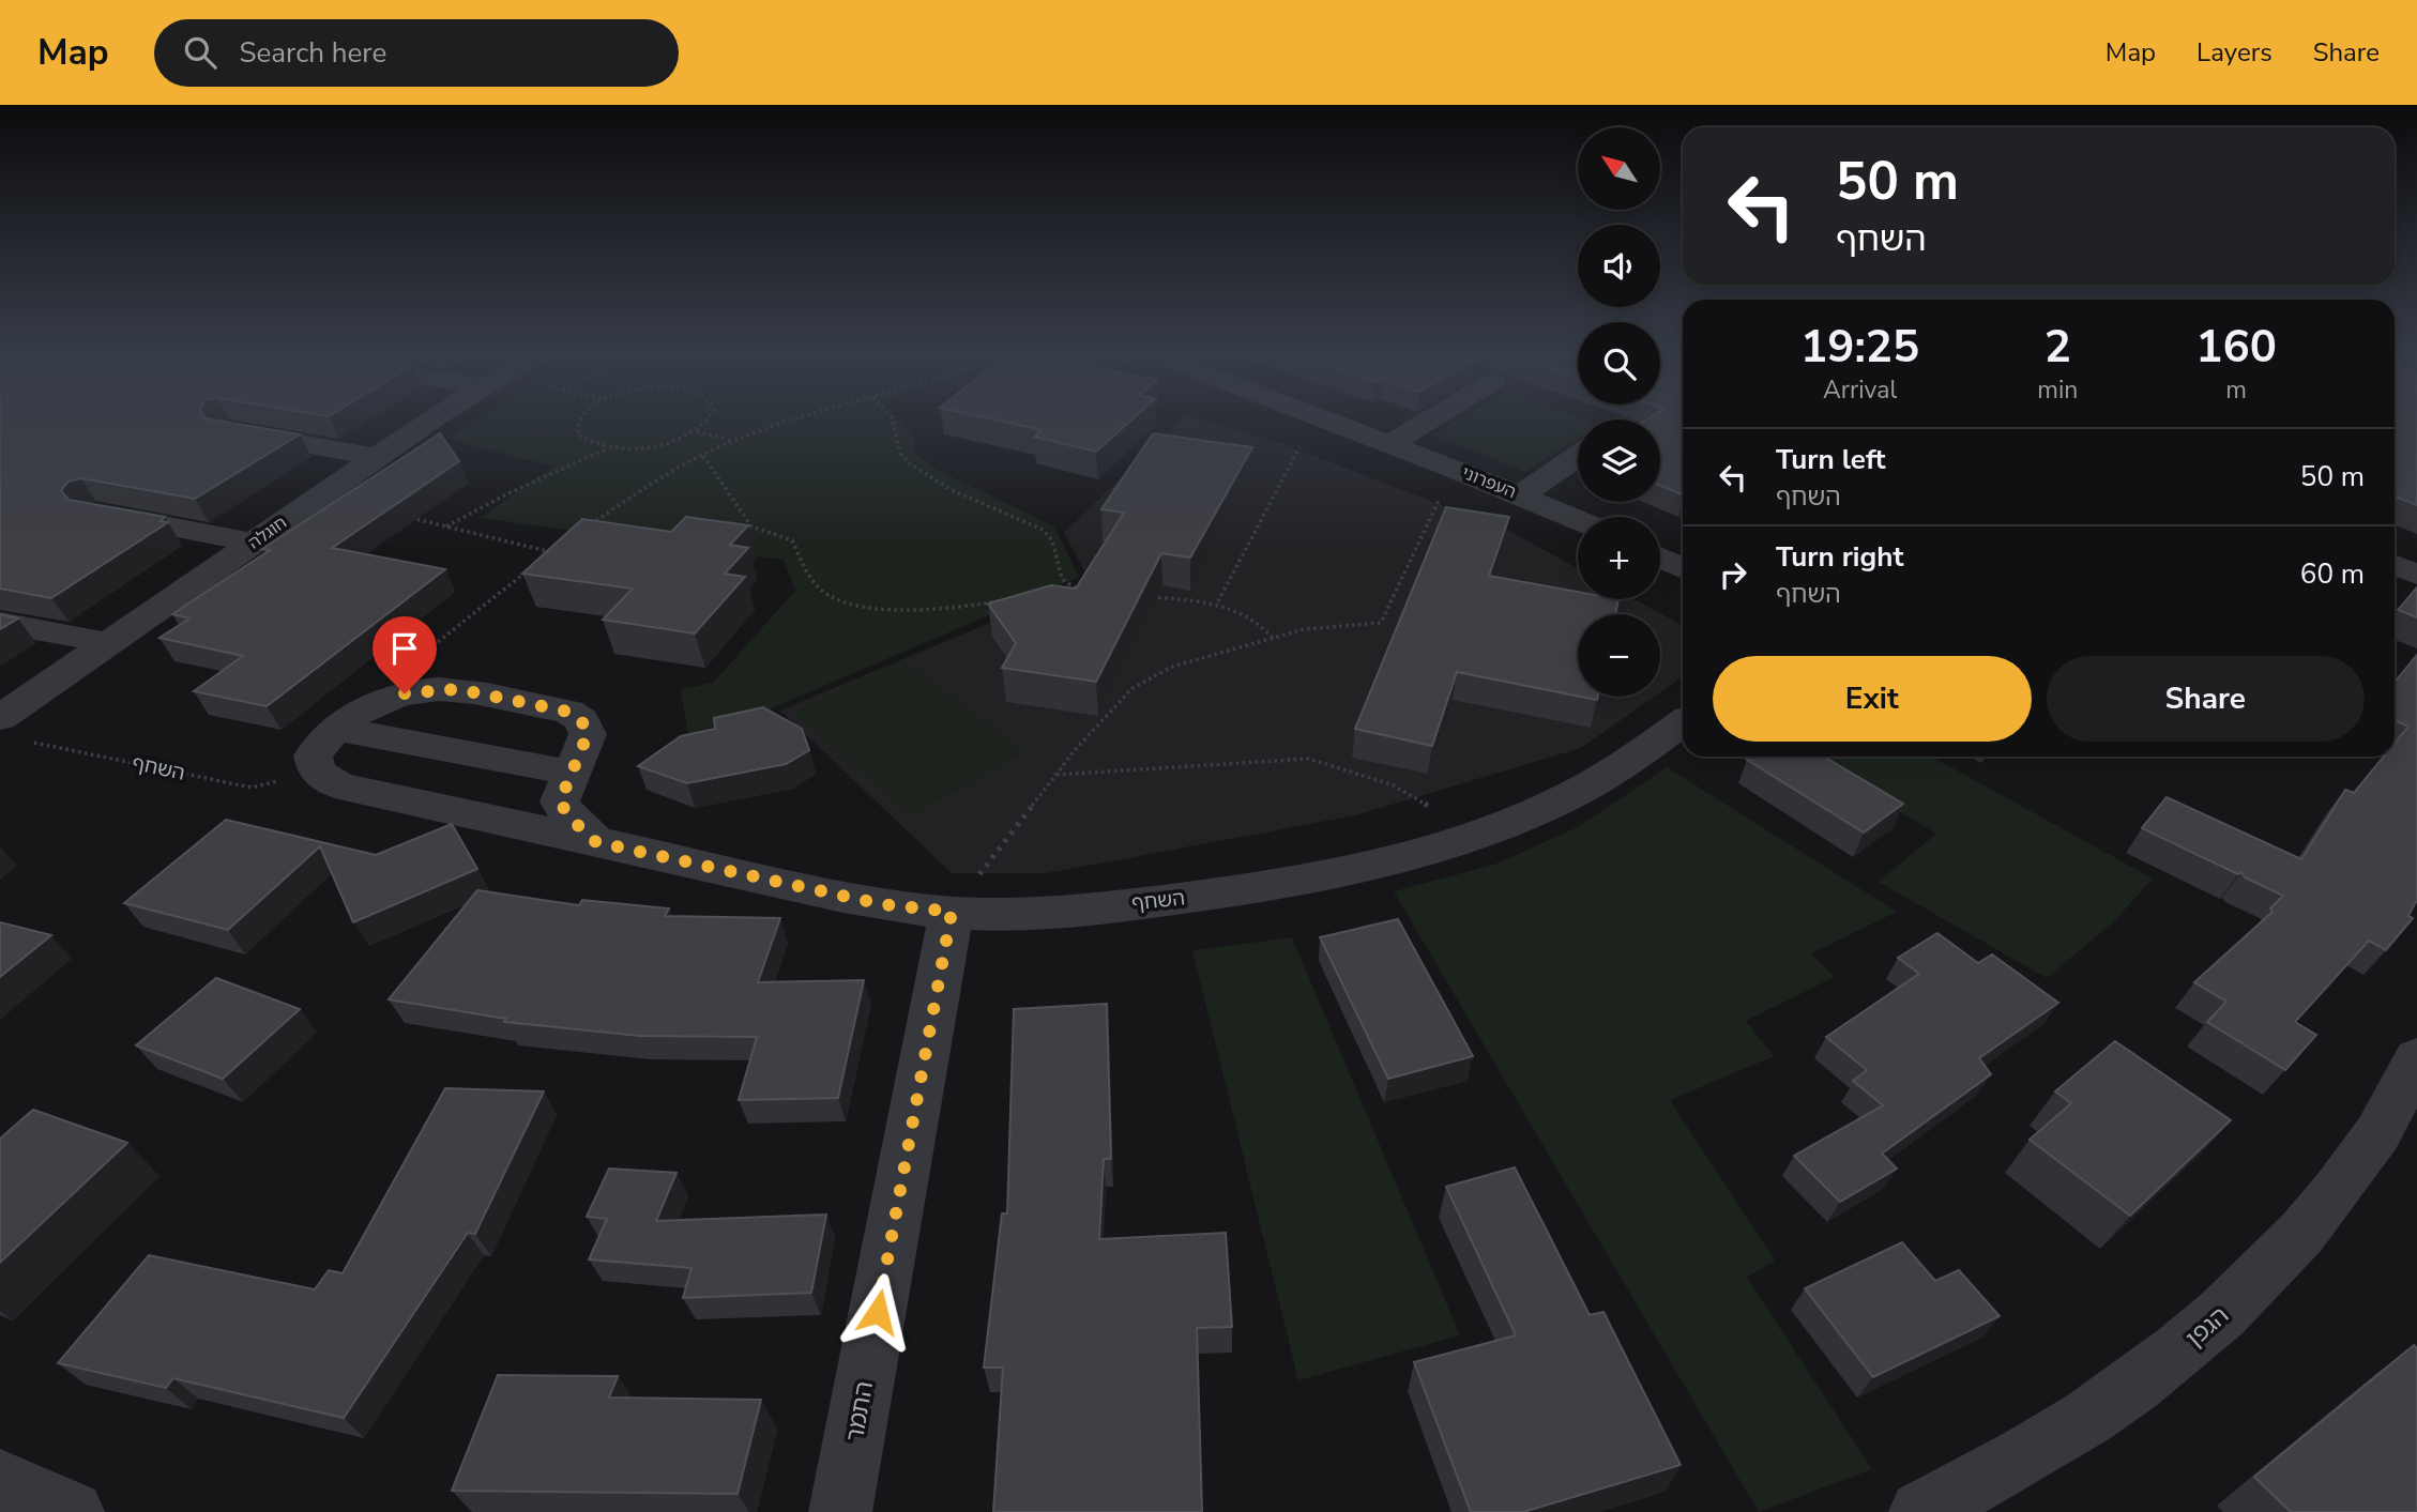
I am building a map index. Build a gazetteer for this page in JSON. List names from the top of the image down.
{
  "streets": {
    "street": [
      "העפרוני",
      "חוגלה",
      "השחף",
      "הגפן",
      "התמר"
    ]
  },
  "crossings": [
    ["השחף", "התמר"]
  ],
  "north": "top left",
  "page": {
    "header": "Map",
    "search": "Search here",
    "nav": ["Map", "Layers", "Share"],
    "map_buttons": ["+", "−"],
    "turn": ["50 m", "השחף"],
    "eta": [
      "19:25",
      "Arrival",
      "2",
      "min",
      "160",
      "m"
    ],
    "list": [
      {
        "name": "Turn left",
        "note": "השחף",
        "value": "50 m"
      },
      {
        "name": "Turn right",
        "note": "השחף",
        "value": "60 m"
      }
    ],
    "buttons": ["Exit", "Share"]
  }
}
